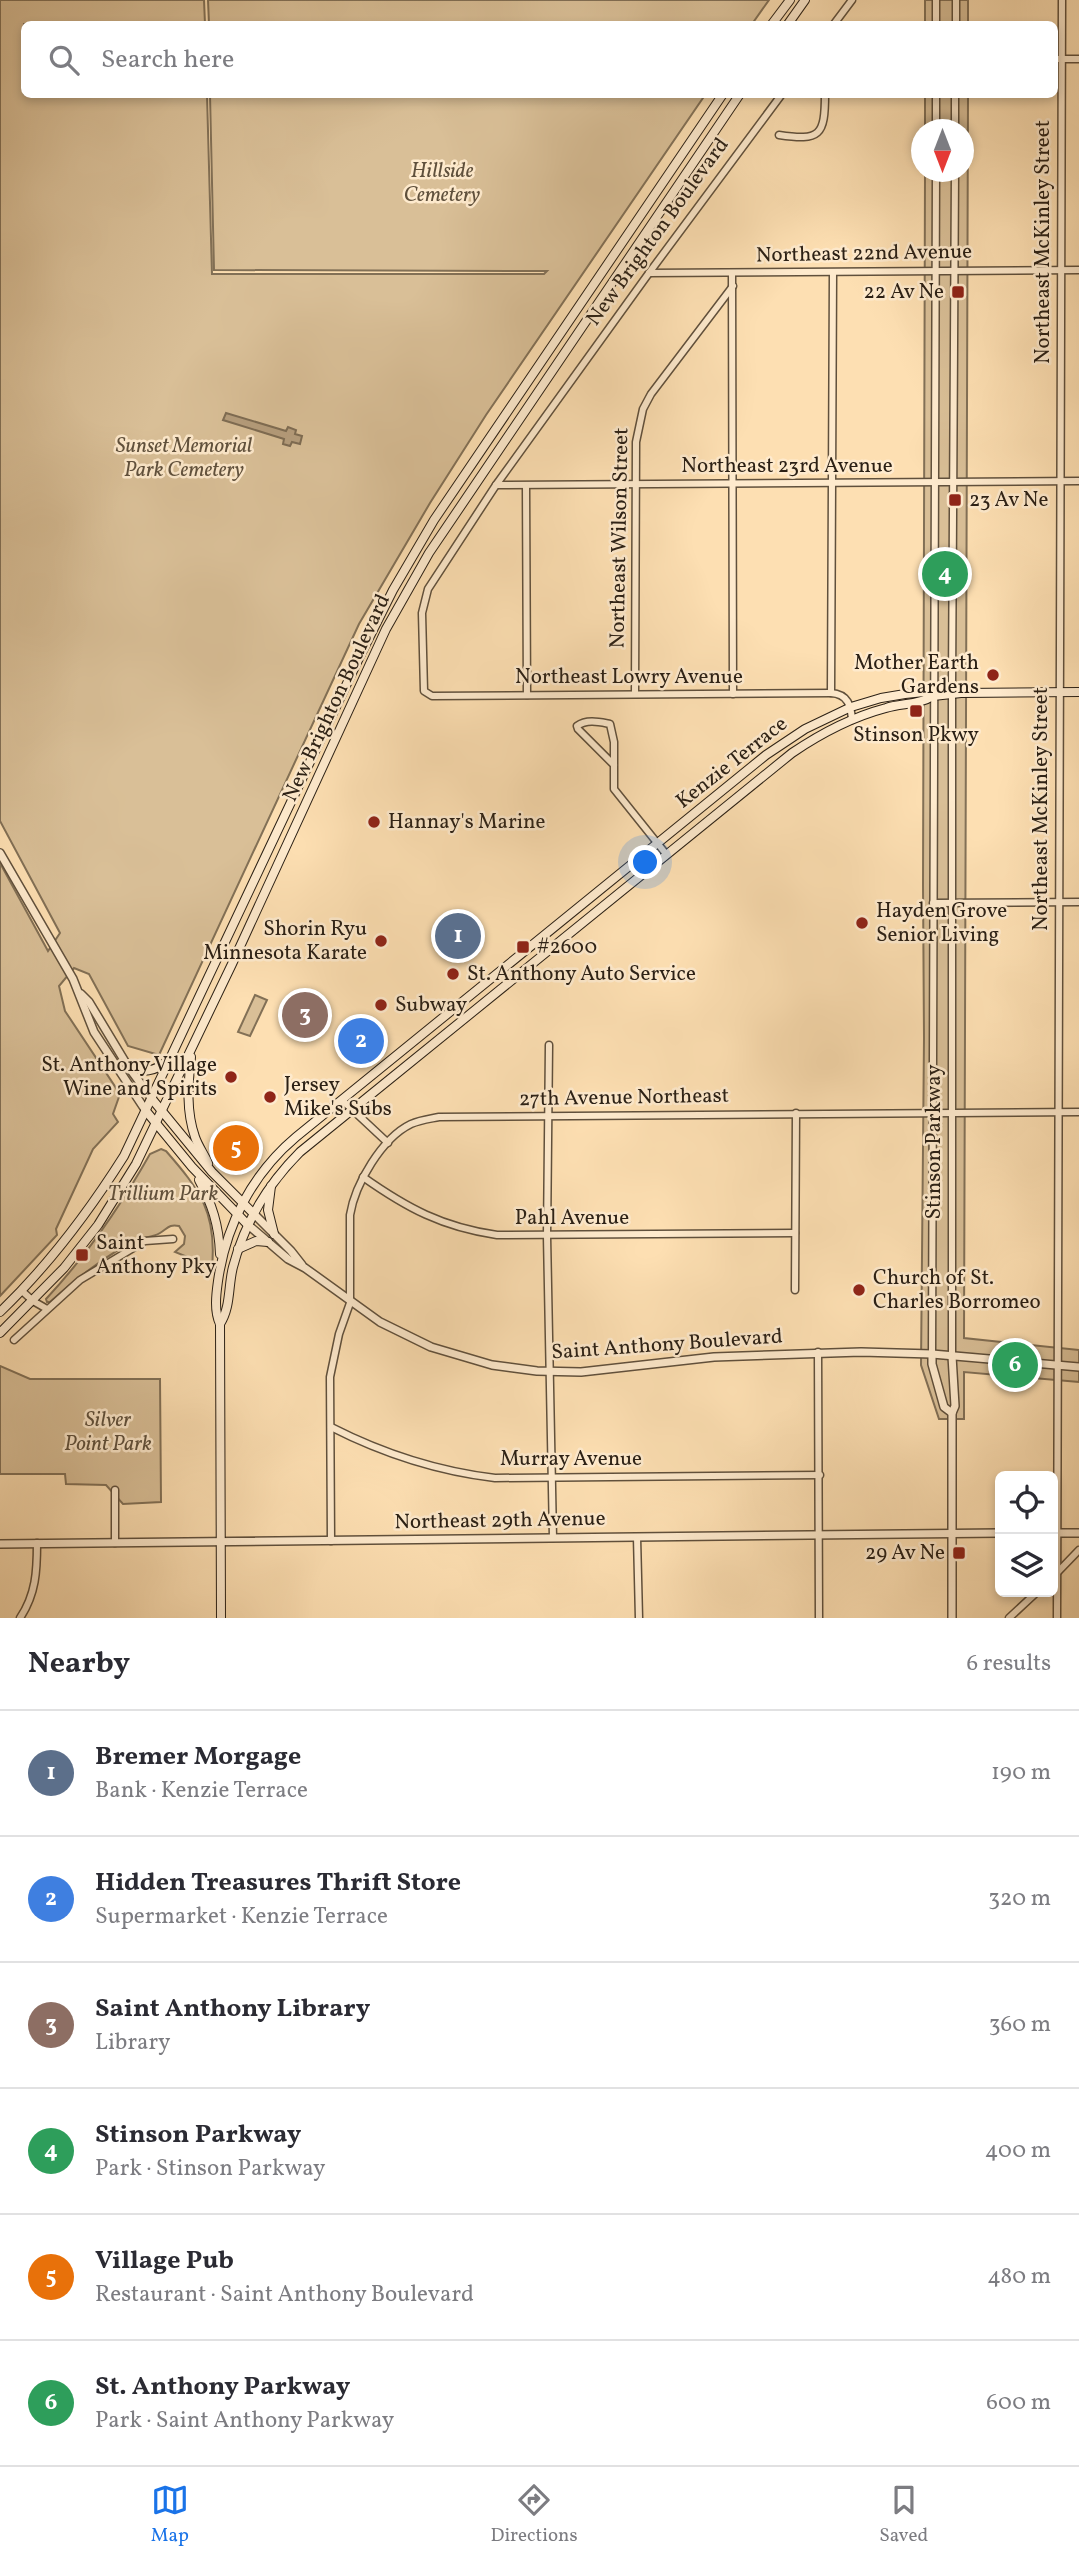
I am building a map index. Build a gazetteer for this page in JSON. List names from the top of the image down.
{
  "streets": {
    "main road": ["New Brighton Boulevard", "Kenzie Terrace", "Saint Anthony Boulevard"],
    "street": [
      "Northeast McKinley Street",
      "Northeast 22nd Avenue",
      "Northeast 23rd Avenue",
      "Northeast Wilson Street",
      "Northeast Lowry Avenue",
      "27th Avenue Northeast",
      "Stinson Parkway",
      "Pahl Avenue",
      "Murray Avenue",
      "Northeast 29th Avenue"
    ]
  },
  "crossings": [
    ["New Brighton Boulevard", "Northeast 22nd Avenue"],
    ["New Brighton Boulevard", "Northeast 23rd Avenue"],
    ["New Brighton Boulevard", "Northeast Lowry Avenue"],
    ["New Brighton Boulevard", "Saint Anthony Boulevard"],
    ["Northeast McKinley Street", "Northeast 22nd Avenue"],
    ["Northeast McKinley Street", "Northeast 23rd Avenue"],
    ["Northeast McKinley Street", "27th Avenue Northeast"],
    ["Northeast McKinley Street", "Saint Anthony Boulevard"],
    ["Northeast 22nd Avenue", "Stinson Parkway"],
    ["Northeast 23rd Avenue", "Northeast Wilson Street"],
    ["Northeast 23rd Avenue", "Stinson Parkway"],
    ["Northeast Wilson Street", "Northeast Lowry Avenue"],
    ["Kenzie Terrace", "Stinson Parkway"],
    ["Kenzie Terrace", "Saint Anthony Boulevard"],
    ["27th Avenue Northeast", "Stinson Parkway"],
    ["27th Avenue Northeast", "Pahl Avenue"],
    ["27th Avenue Northeast", "Saint Anthony Boulevard"],
    ["27th Avenue Northeast", "Murray Avenue"],
    ["27th Avenue Northeast", "Northeast 29th Avenue"],
    ["Stinson Parkway", "Saint Anthony Boulevard"]
  ],
  "parks": [
    "Hillside Cemetery",
    "Sunset Memorial Park Cemetery",
    "Trillium Park",
    "Silver Point Park"
  ],
  "places": {
    "transit": [
      "22 Av Ne",
      "23 Av Ne",
      "Stinson Pkwy",
      "#2600",
      "Saint Anthony Pky",
      "29 Av Ne"
    ],
    "other": [
      "Mother Earth Gardens",
      "Hannay's Marine",
      "Hayden Grove Senior Living",
      "Shorin Ryu Minnesota Karate",
      "St. Anthony Auto Service",
      "Subway",
      "St. Anthony Village Wine and Spirits",
      "Jersey Mike's Subs",
      "Church of St. Charles Borromeo"
    ]
  },
  "north": "bottom",
  "page": {
    "search": "Search here",
    "pins": [
      "4",
      "1",
      "3",
      "2",
      "5",
      "6"
    ],
    "heading": ["Nearby", "6 results"],
    "list": [
      {
        "mark": "1",
        "name": "Bremer Morgage",
        "note": "Bank · Kenzie Terrace",
        "value": "190 m"
      },
      {
        "mark": "2",
        "name": "Hidden Treasures Thrift Store",
        "note": "Supermarket · Kenzie Terrace",
        "value": "320 m"
      },
      {
        "mark": "3",
        "name": "Saint Anthony Library",
        "note": "Library",
        "value": "360 m"
      },
      {
        "mark": "4",
        "name": "Stinson Parkway",
        "note": "Park · Stinson Parkway",
        "value": "400 m"
      },
      {
        "mark": "5",
        "name": "Village Pub",
        "note": "Restaurant · Saint Anthony Boulevard",
        "value": "480 m"
      },
      {
        "mark": "6",
        "name": "St. Anthony Parkway",
        "note": "Park · Saint Anthony Parkway",
        "value": "600 m"
      }
    ],
    "nav": ["Map", "Directions", "Saved"]
  }
}
